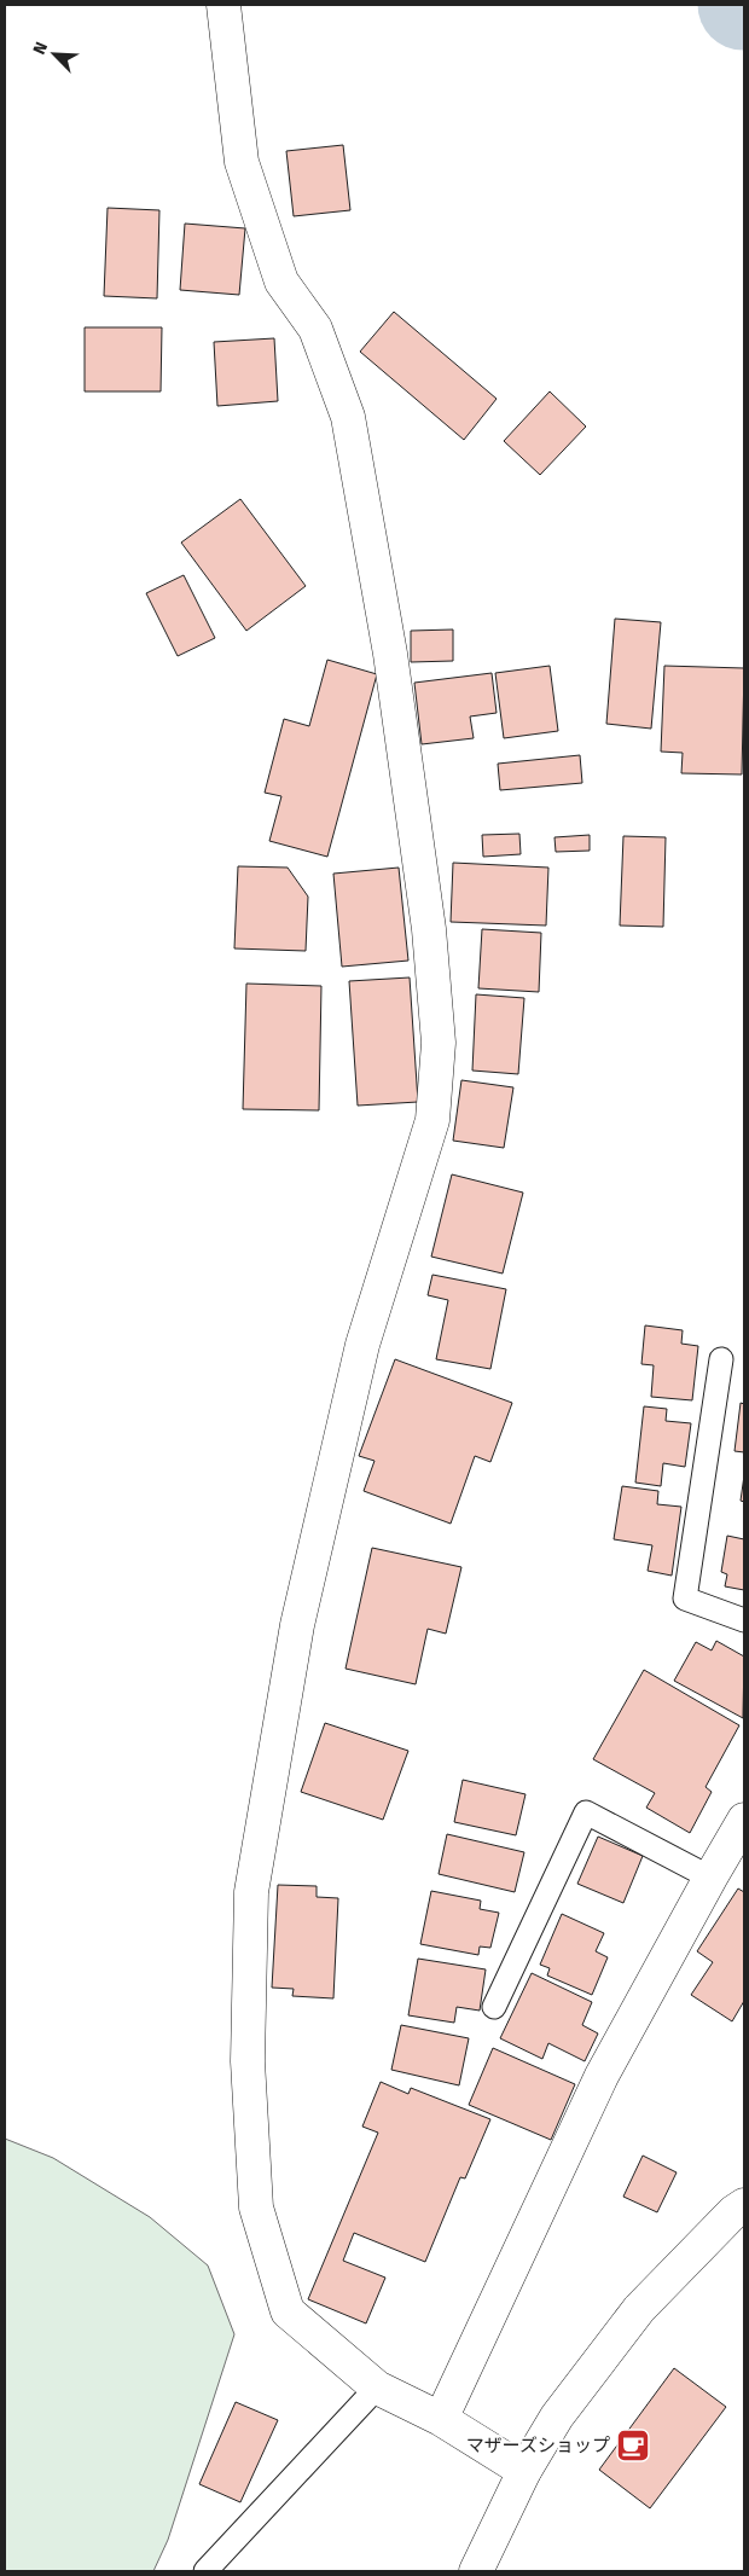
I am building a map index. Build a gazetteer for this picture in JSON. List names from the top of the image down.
{
  "places": {
    "cafe": ["マザーズショップ"]
  },
  "north": "top left"
}
